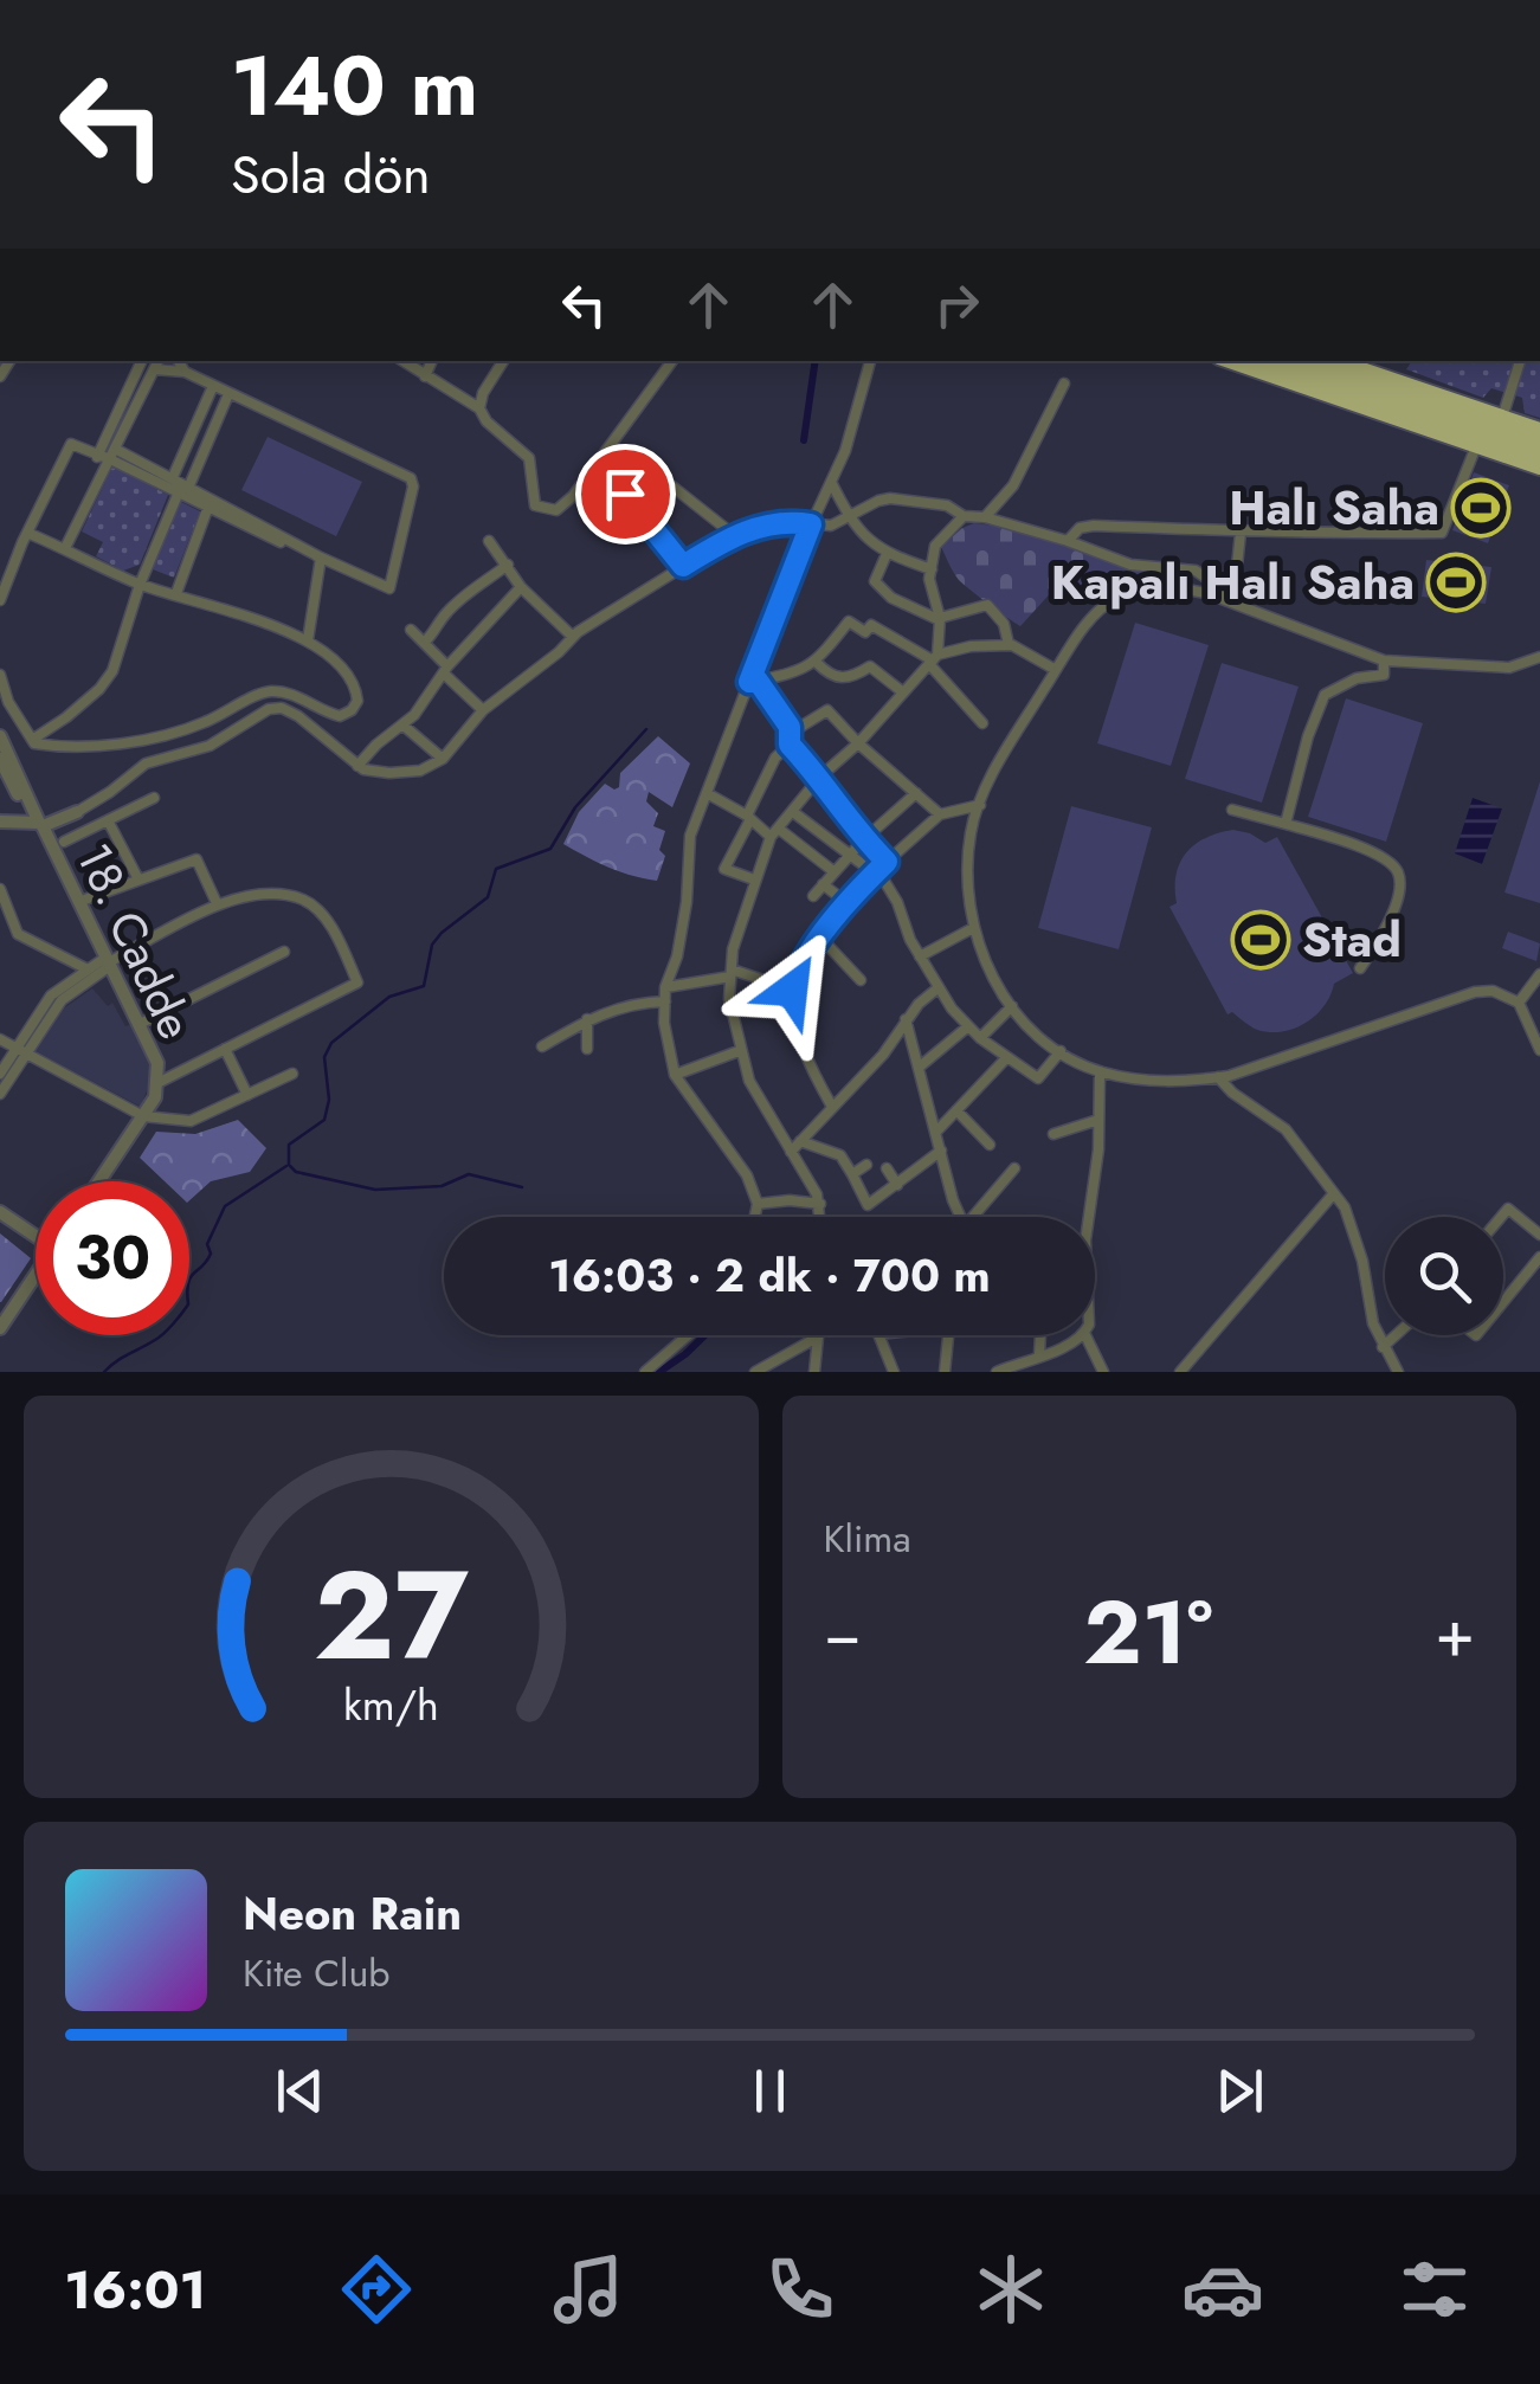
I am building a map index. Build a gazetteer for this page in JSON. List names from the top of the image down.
{
  "streets": {
    "street": ["18. Cadde"]
  },
  "places": {
    "sports": ["Halı Saha", "Kapalı Halı Saha", "Stad"]
  },
  "page": {
    "turn": ["140 m", "Sola dön"],
    "limit": "30",
    "trip": "16:03 · 2 dk · 700 m",
    "tile": "Klima",
    "heat": ["−", "21°", "+"],
    "song": ["Neon Rain", "Kite Club"],
    "tabs": "16:01",
    "gauge": ["27", "km/h"]
  }
}
